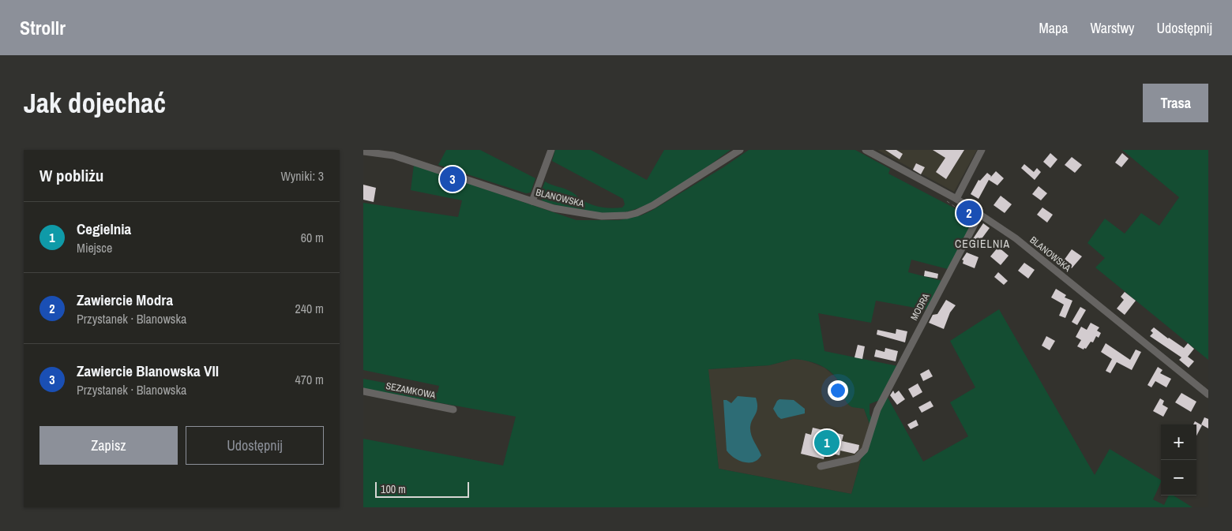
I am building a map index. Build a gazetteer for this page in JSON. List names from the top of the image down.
{
  "streets": {
    "street": ["BLANOWSKA", "MODRA", "SEZAMKOWA"]
  },
  "crossings": [
    ["BLANOWSKA", "MODRA"]
  ],
  "districts": ["CEGIELNIA"],
  "scale_bar": "100 m",
  "page": {
    "header": "Strollr",
    "nav": ["Mapa", "Warstwy", "Udostępnij"],
    "buttons": [
      "Trasa",
      ["Zapisz", "Udostępnij"]
    ],
    "title": "Jak dojechać",
    "heading": ["W pobliżu", "Wyniki: 3"],
    "pins": ["3", "2", "1"],
    "list": [
      {
        "mark": "1",
        "name": "Cegielnia",
        "note": "Miejsce",
        "value": "60 m"
      },
      {
        "mark": "2",
        "name": "Zawiercie Modra",
        "note": "Przystanek · Blanowska",
        "value": "240 m"
      },
      {
        "mark": "3",
        "name": "Zawiercie Blanowska VII",
        "note": "Przystanek · Blanowska",
        "value": "470 m"
      }
    ],
    "map_buttons": ["+", "−"],
    "scale": "100 m"
  }
}
